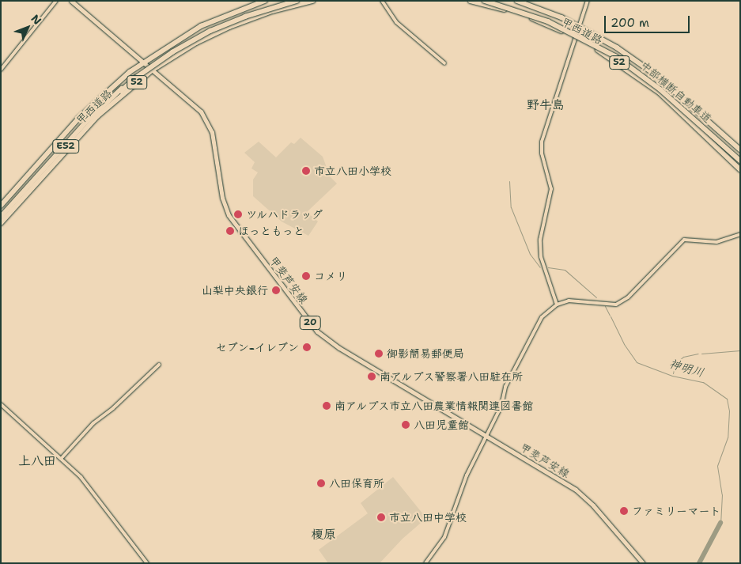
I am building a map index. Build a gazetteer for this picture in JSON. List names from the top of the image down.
{
  "streets": {
    "highway": [
      "甲西道路",
      "52",
      "中部横断自動車道",
      "E52"
    ],
    "main road": ["甲斐芦安線", "20"]
  },
  "crossings": [
    ["甲西道路", "E52"],
    ["甲西道路", "甲斐芦安線"]
  ],
  "districts": ["野牛島", "上八田", "榎原"],
  "water": ["神明川"],
  "places": [
    "市立八田小学校",
    "ツルハドラッグ",
    "ほっともっと",
    "コメリ",
    "山梨中央銀行",
    "セブン-イレブン",
    "御影簡易郵便局",
    "南アルプス警察署八田駐在所",
    "南アルプス市立八田農業情報関連図書館",
    "八田児童館",
    "八田保育所",
    "ファミリーマート",
    "市立八田中学校"
  ],
  "scale_bar": "200 m",
  "north": "top right"
}
